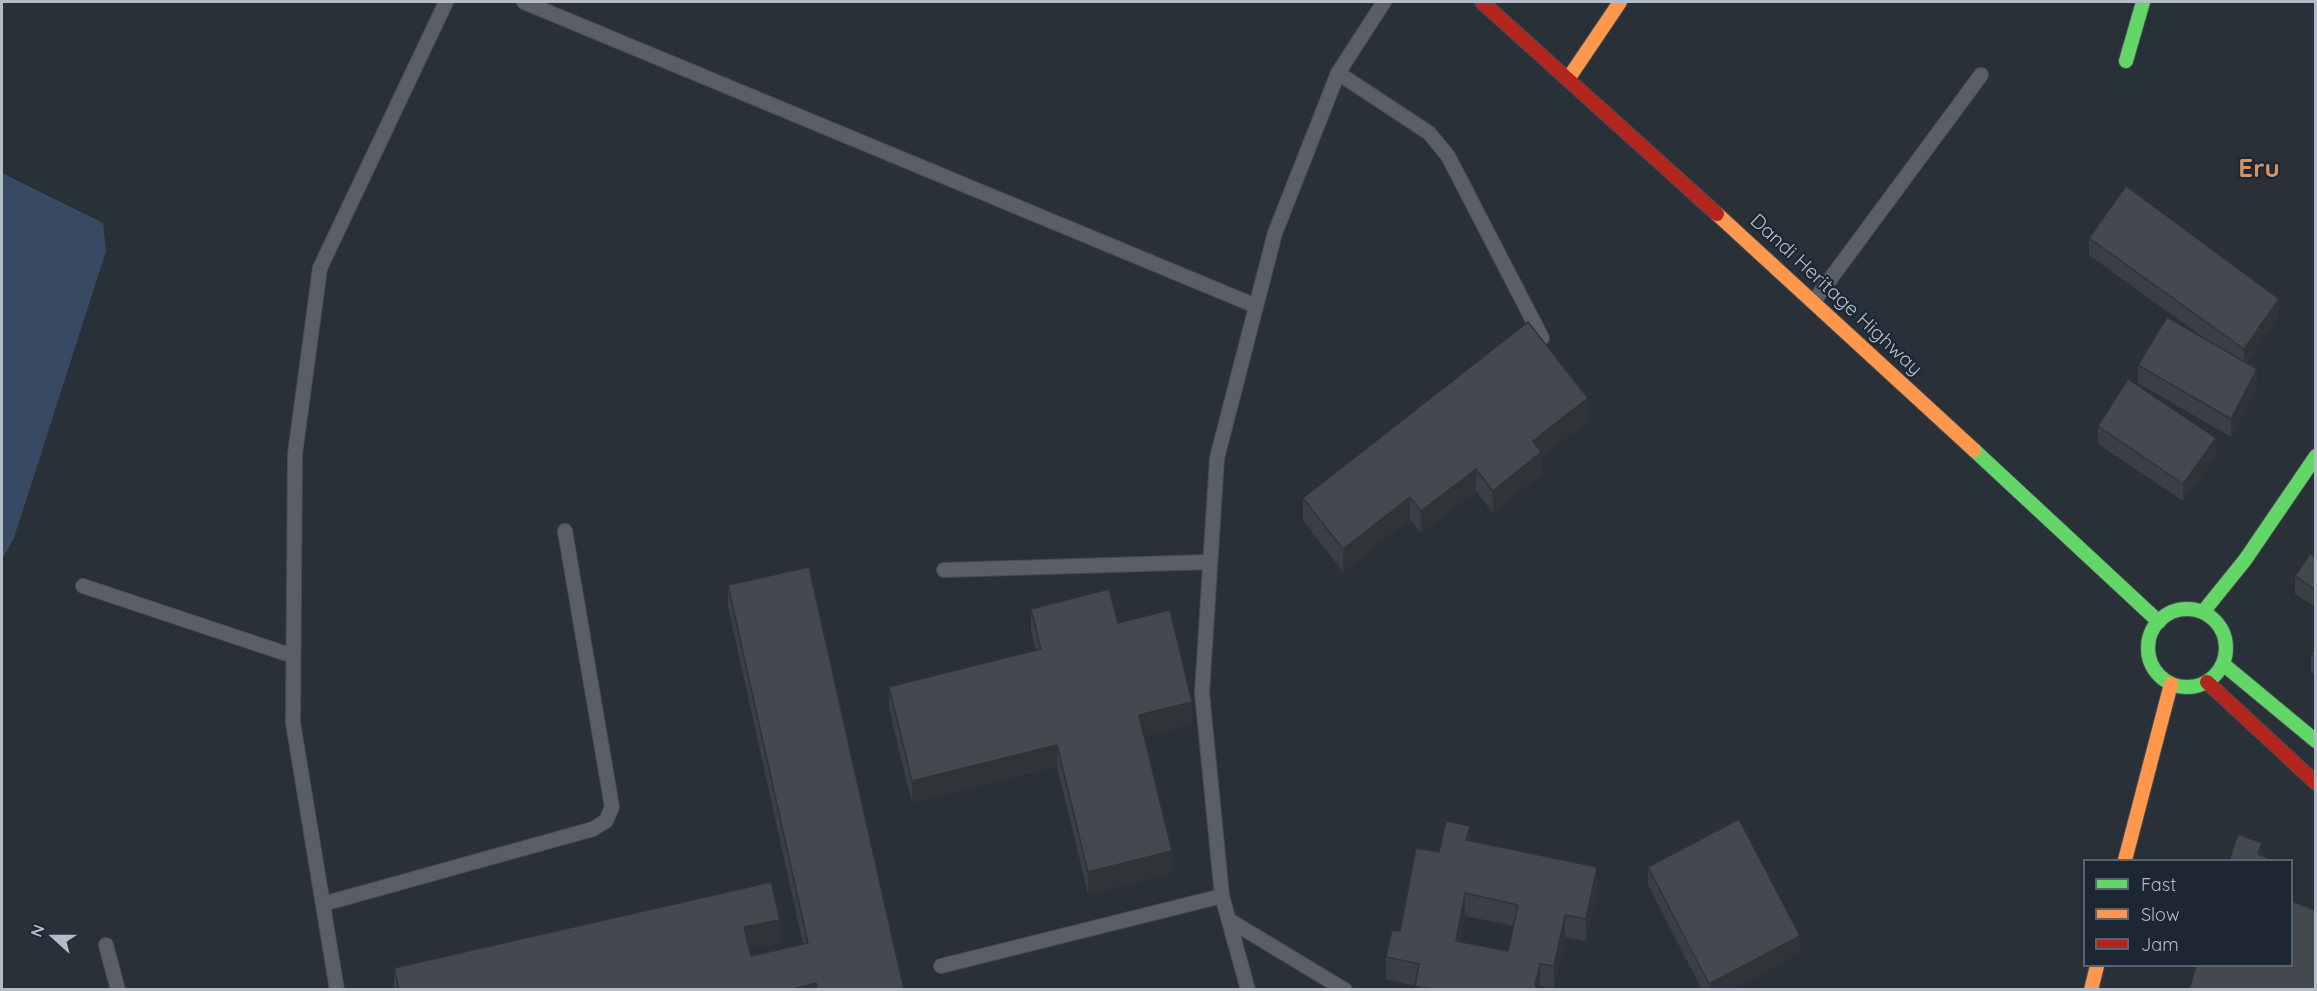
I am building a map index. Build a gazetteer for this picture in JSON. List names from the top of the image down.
{
  "streets": {
    "main road": ["Dandi Heritage Highway"]
  },
  "districts": ["Eru"],
  "legend": ["Fast", "Slow", "Jam"],
  "north": "left"
}
